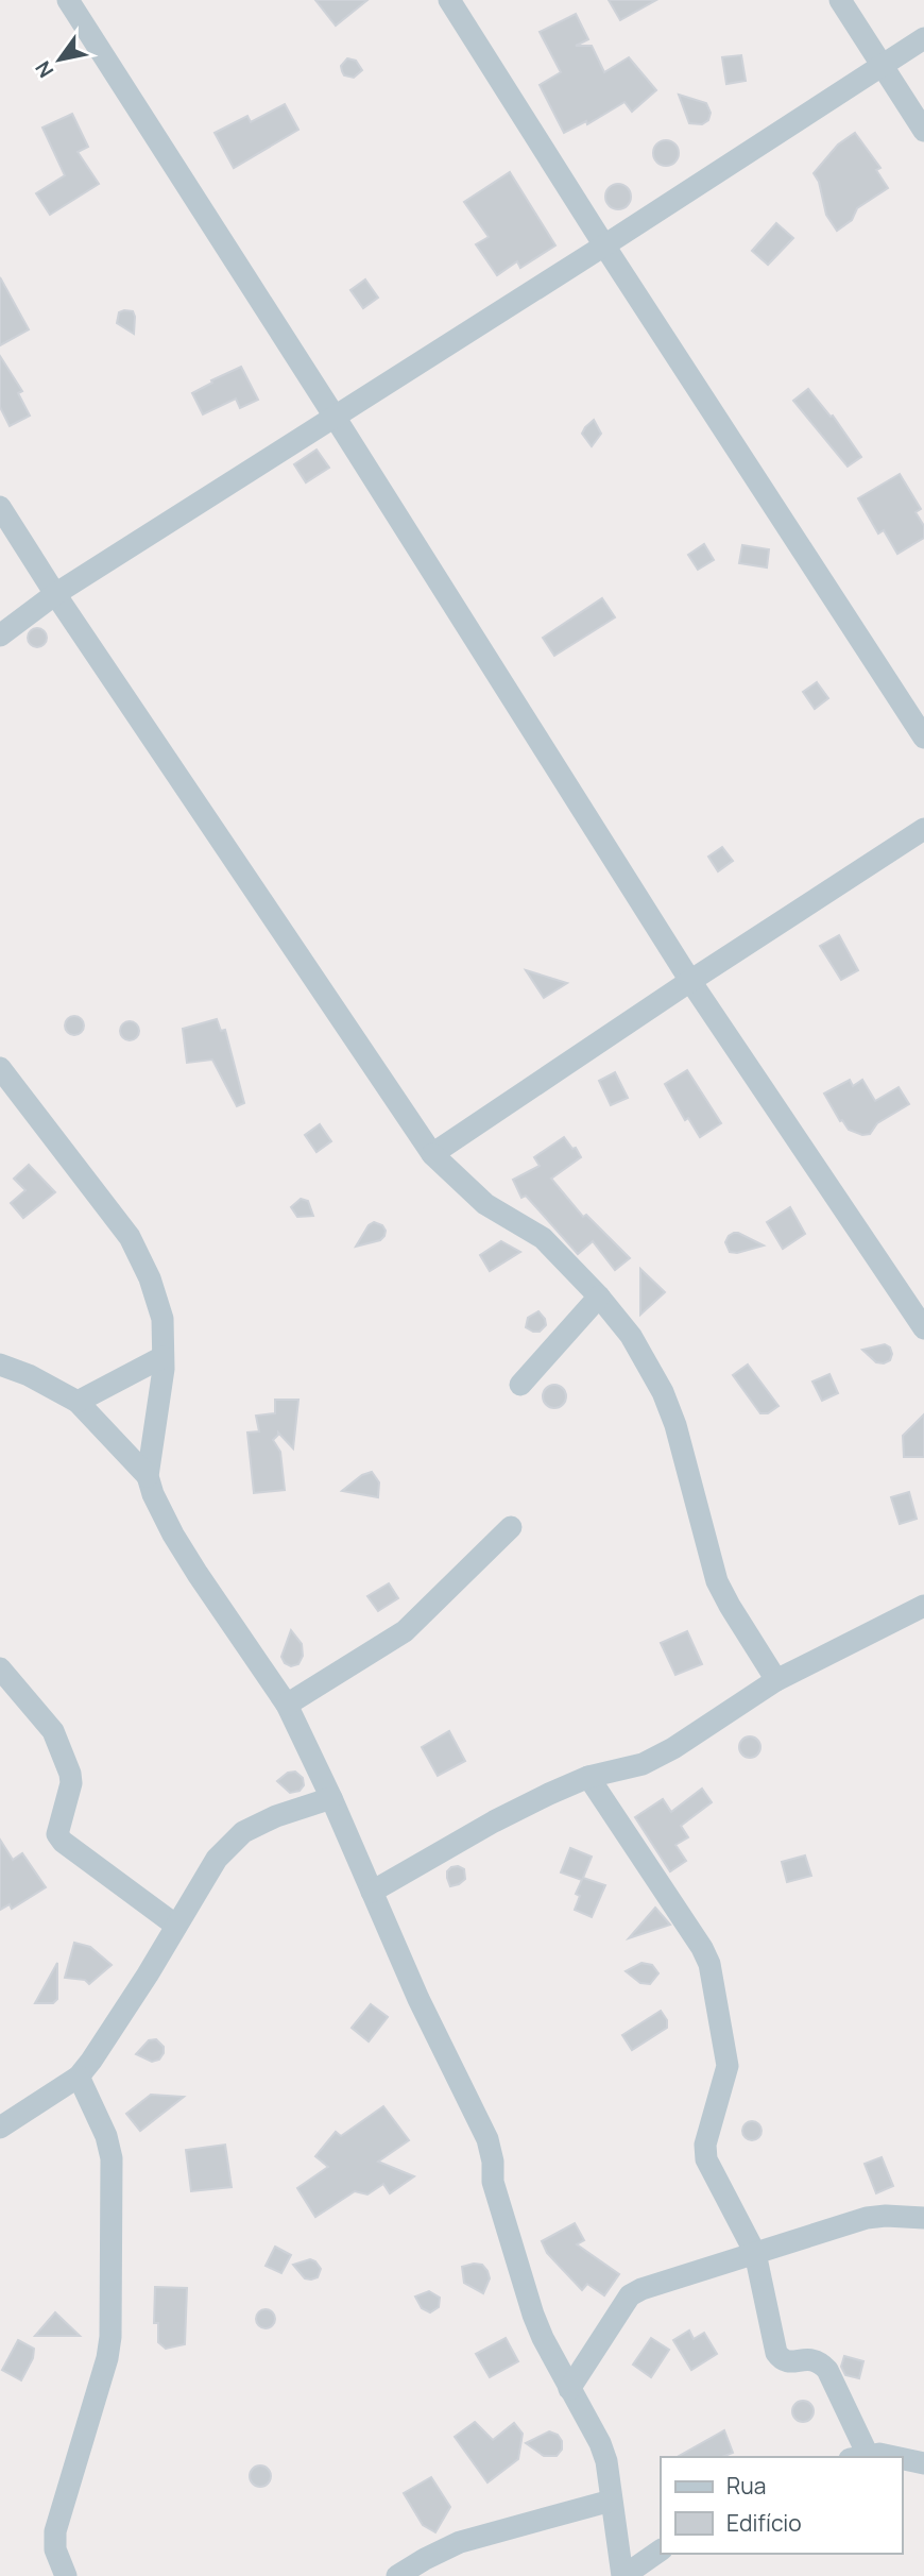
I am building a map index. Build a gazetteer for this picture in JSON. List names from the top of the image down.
{
  "legend": ["Rua", "Edifício"],
  "north": "bottom left"
}
